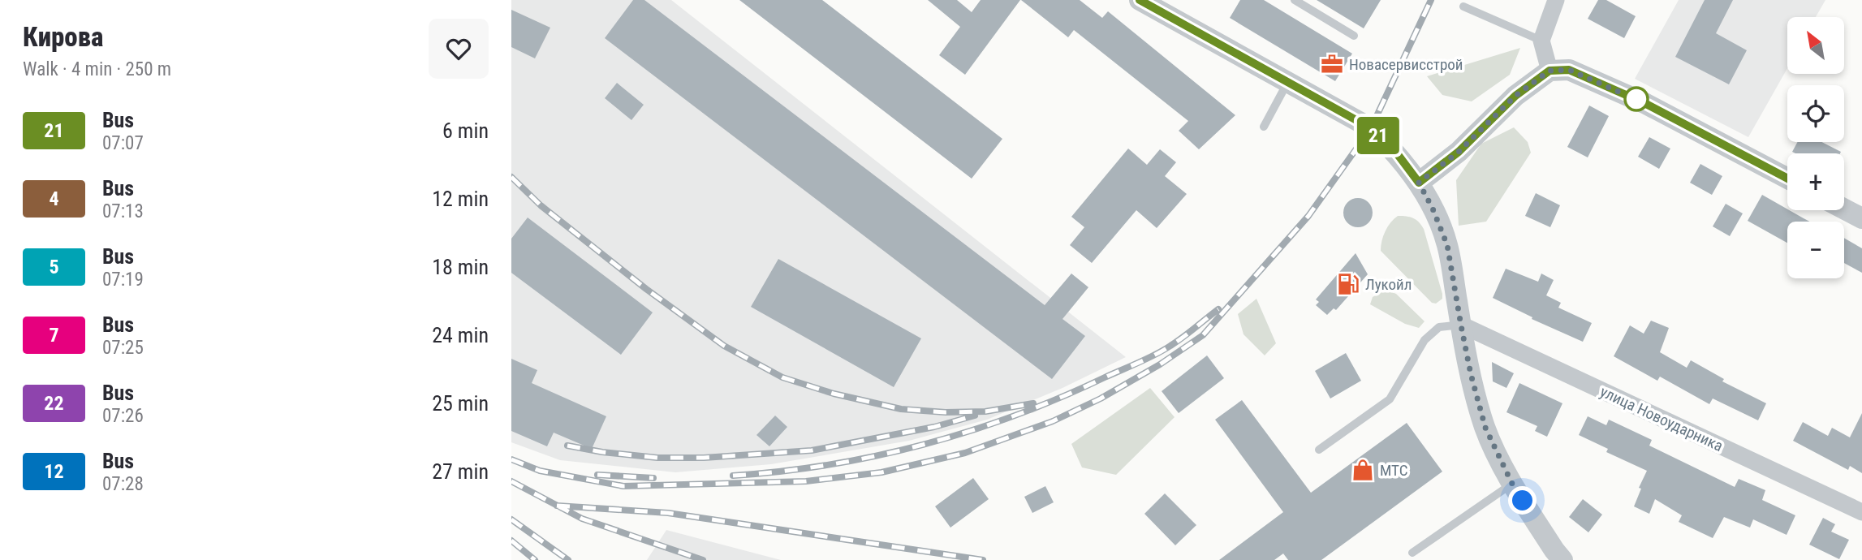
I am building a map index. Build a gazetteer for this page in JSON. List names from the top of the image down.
{
  "streets": {
    "street": ["улица Новоударника"]
  },
  "places": {
    "office": ["Новасервисстрой"],
    "fuel station": ["Лукойл"],
    "shop": ["МТС"]
  },
  "lines": ["bus line 21"],
  "north": "top left",
  "page": {
    "heading": ["Кирова", "Walk · 4 min · 250 m"],
    "on_map": "21",
    "map_buttons": ["+", "−"],
    "list": [
      {
        "mark": "21",
        "name": "Bus",
        "note": "07:07",
        "value": "6 min"
      },
      {
        "mark": "4",
        "name": "Bus",
        "note": "07:13",
        "value": "12 min"
      },
      {
        "mark": "5",
        "name": "Bus",
        "note": "07:19",
        "value": "18 min"
      },
      {
        "mark": "7",
        "name": "Bus",
        "note": "07:25",
        "value": "24 min"
      },
      {
        "mark": "22",
        "name": "Bus",
        "note": "07:26",
        "value": "25 min"
      },
      {
        "mark": "12",
        "name": "Bus",
        "note": "07:28",
        "value": "27 min"
      }
    ]
  }
}
